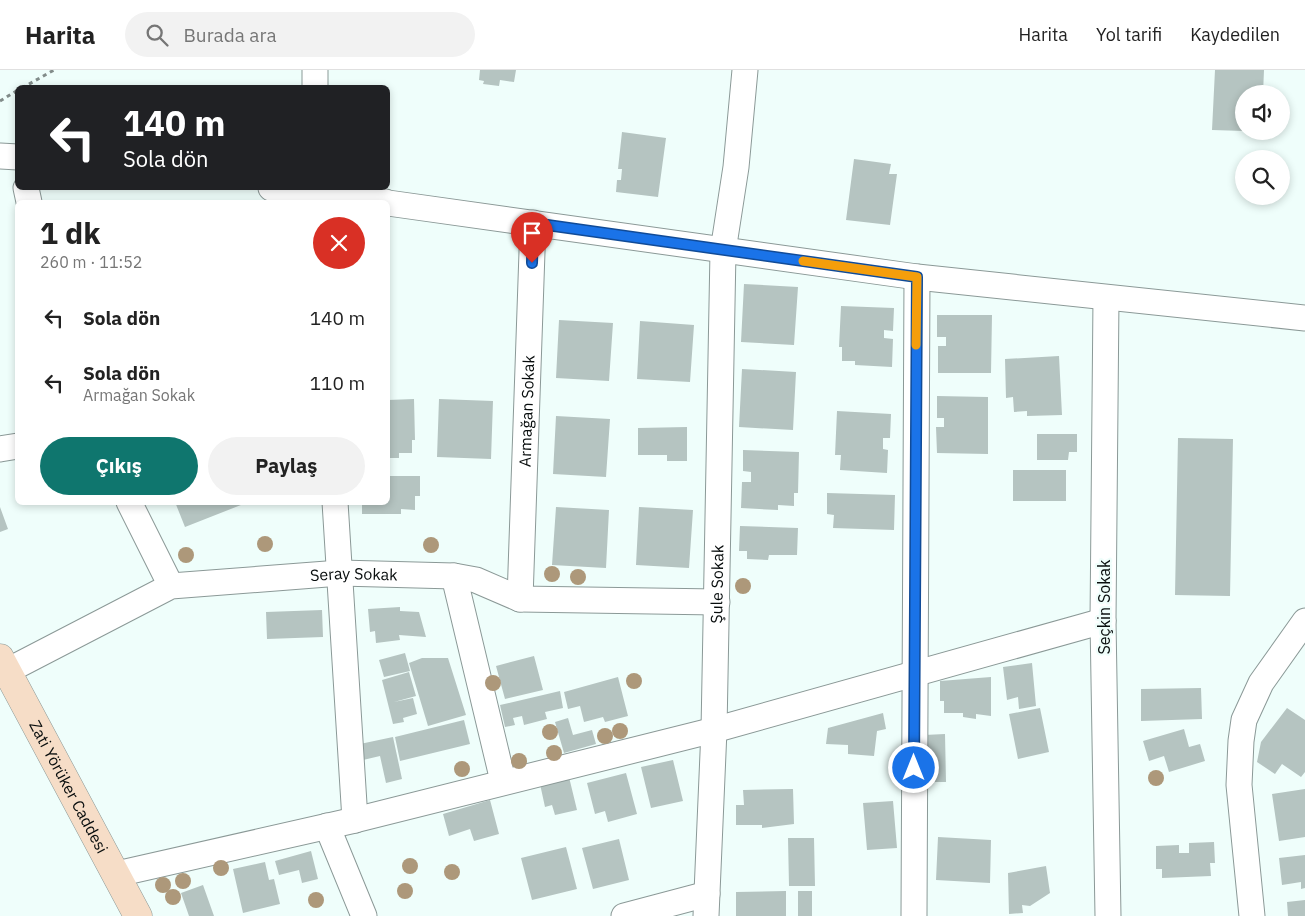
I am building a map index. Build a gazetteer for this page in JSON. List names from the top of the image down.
{
  "streets": {
    "main road": ["Zati Yörüker Caddesi"],
    "street": [
      "Armağan Sokak",
      "Seray Sokak",
      "Şule Sokak",
      "Seçkin Sokak"
    ]
  },
  "crossings": [
    ["Armağan Sokak", "Seray Sokak"],
    ["Seray Sokak", "Şule Sokak"],
    ["Seray Sokak", "Zati Yörüker Caddesi"]
  ],
  "page": {
    "header": "Harita",
    "search": "Burada ara",
    "nav": ["Harita", "Yol tarifi", "Kaydedilen"],
    "turn": ["140 m", "Sola dön"],
    "heading": ["1 dk", "260 m · 11:52"],
    "list": [
      {
        "name": "Sola dön",
        "value": "140 m"
      },
      {
        "name": "Sola dön",
        "note": "Armağan Sokak",
        "value": "110 m"
      }
    ],
    "buttons": ["Çıkış", "Paylaş"]
  }
}
